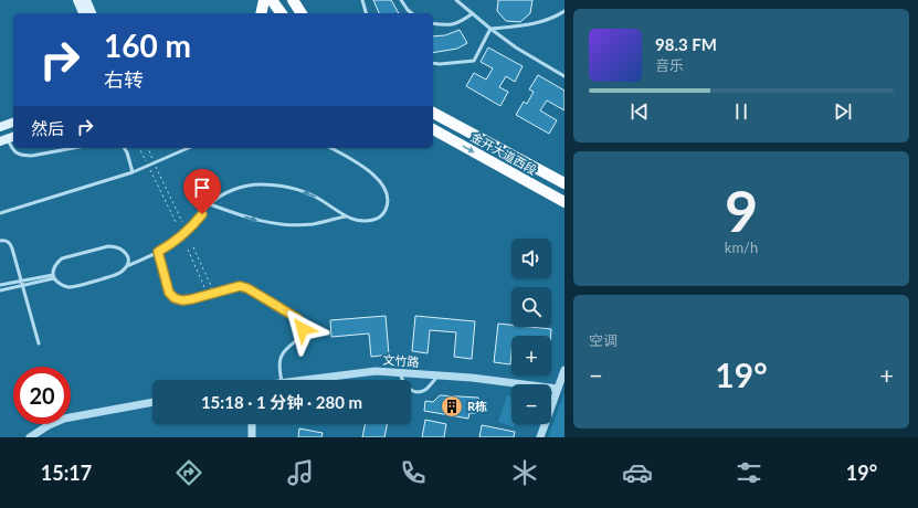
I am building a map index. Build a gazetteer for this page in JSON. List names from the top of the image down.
{
  "streets": {
    "main road": ["金开大道西段"],
    "street": ["文竹路"]
  },
  "places": {
    "building": ["R栋"]
  },
  "page": {
    "turn": ["160 m", "右转"],
    "song": ["98.3 FM", "音乐"],
    "then": "然后",
    "tile": [
      ["9", "km/h"],
      "空调"
    ],
    "map_buttons": ["+", "−"],
    "heat": ["−", "19°", "+"],
    "limit": "20",
    "trip": "15:18 · 1 分钟 · 280 m",
    "tabs": ["15:17", "19°"]
  }
}
